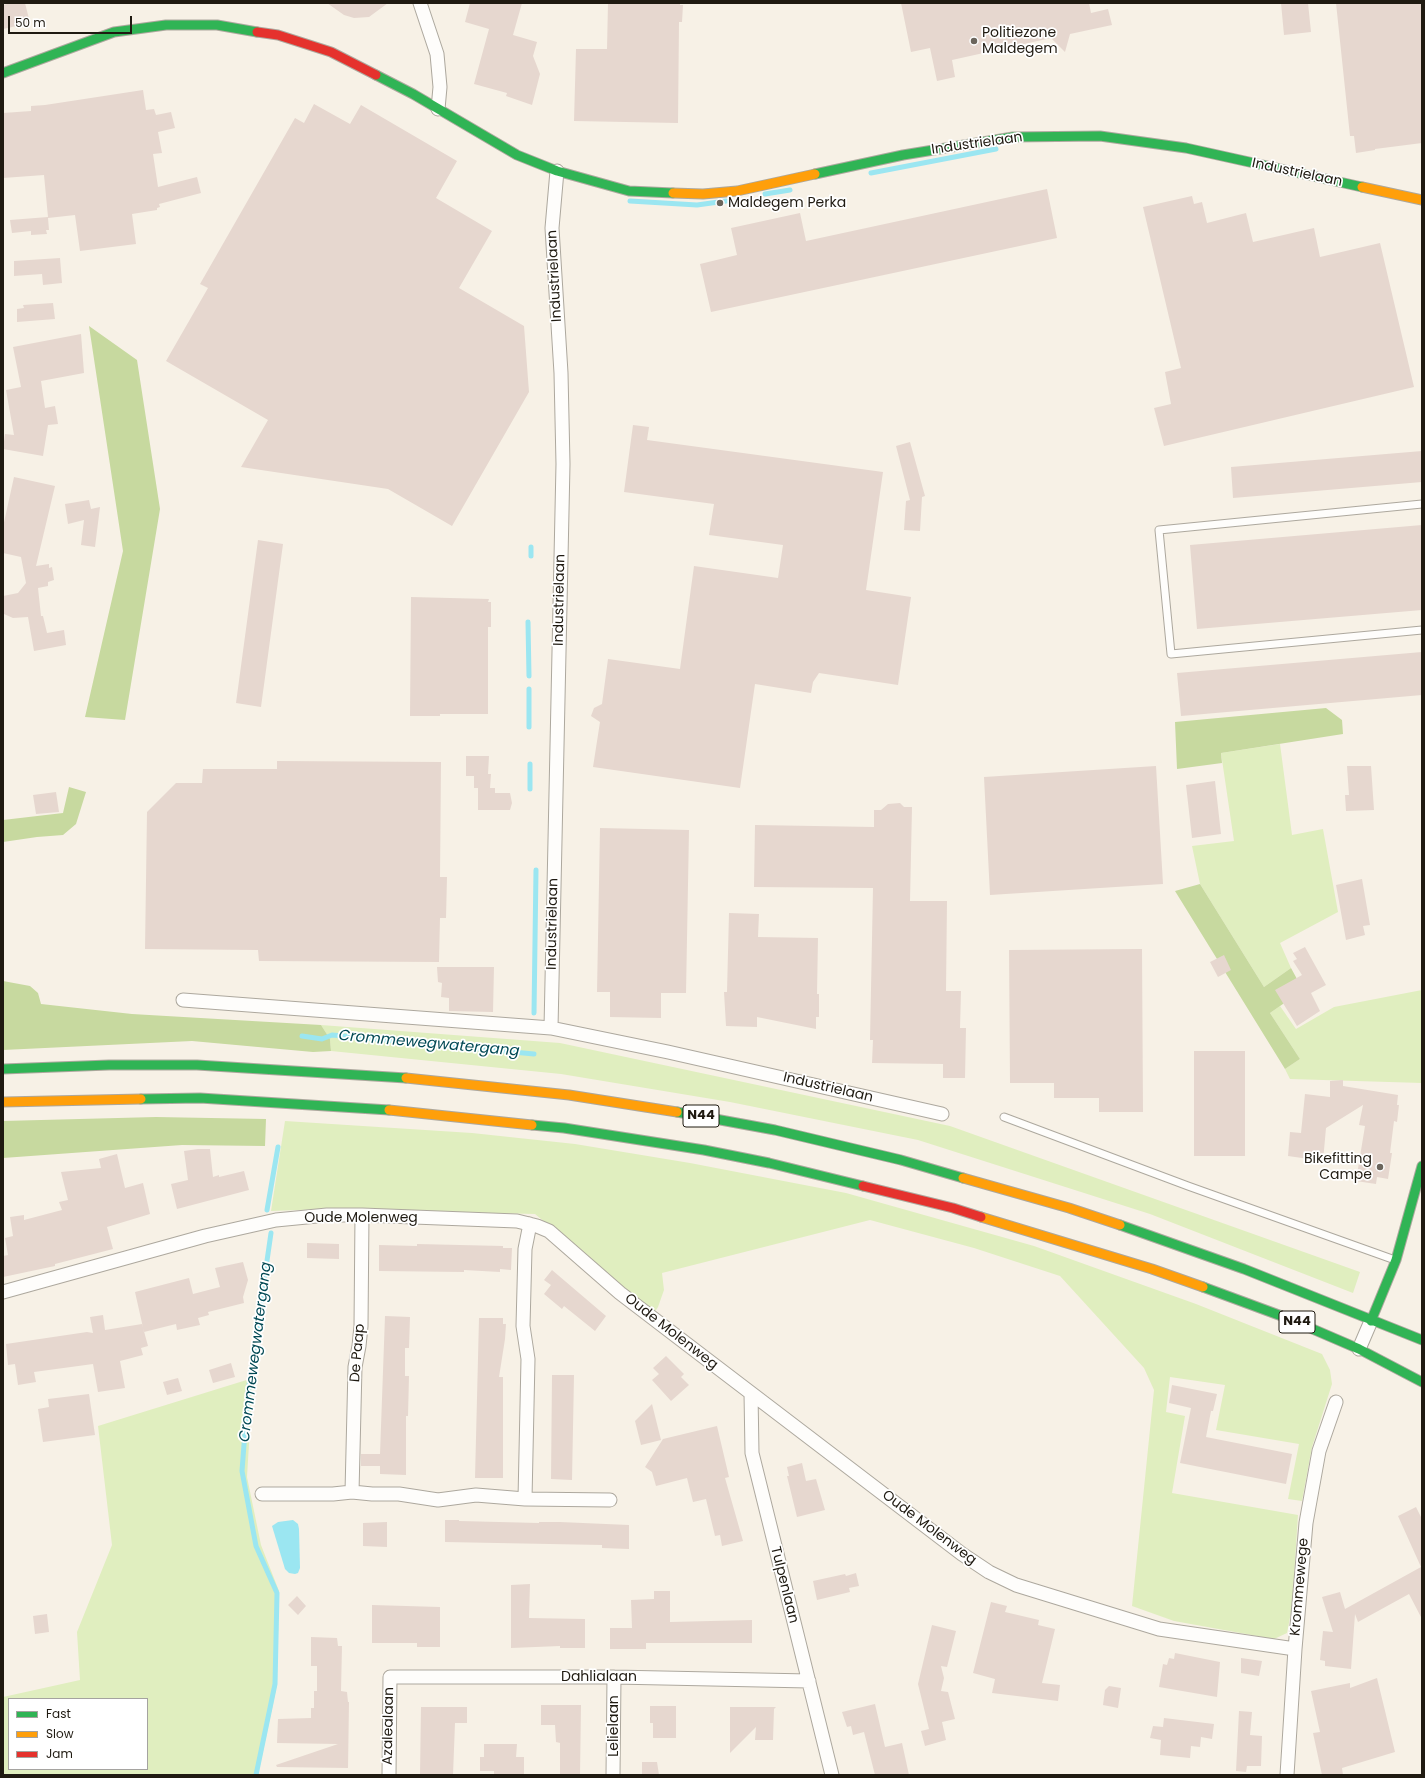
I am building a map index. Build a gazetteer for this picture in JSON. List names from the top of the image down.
{
  "streets": {
    "main road": ["Industrielaan", "N44"],
    "street": [
      "Oude Molenweg",
      "De Paap",
      "Tulpenlaan",
      "Krommewege",
      "Dahlialaan",
      "Azalealaan",
      "Lelielaan"
    ]
  },
  "crossings": [
    ["Oude Molenweg", "De Paap"],
    ["Oude Molenweg", "Tulpenlaan"],
    ["Oude Molenweg", "Krommewege"],
    ["Tulpenlaan", "Dahlialaan"],
    ["Dahlialaan", "Azalealaan"],
    ["Dahlialaan", "Lelielaan"]
  ],
  "water": ["Crommewegwatergang"],
  "places": ["Politiezone Maldegem", "Maldegem Perka", "Bikefitting Campe"],
  "legend": ["Fast", "Slow", "Jam"],
  "scale_bar": "50 m"
}
